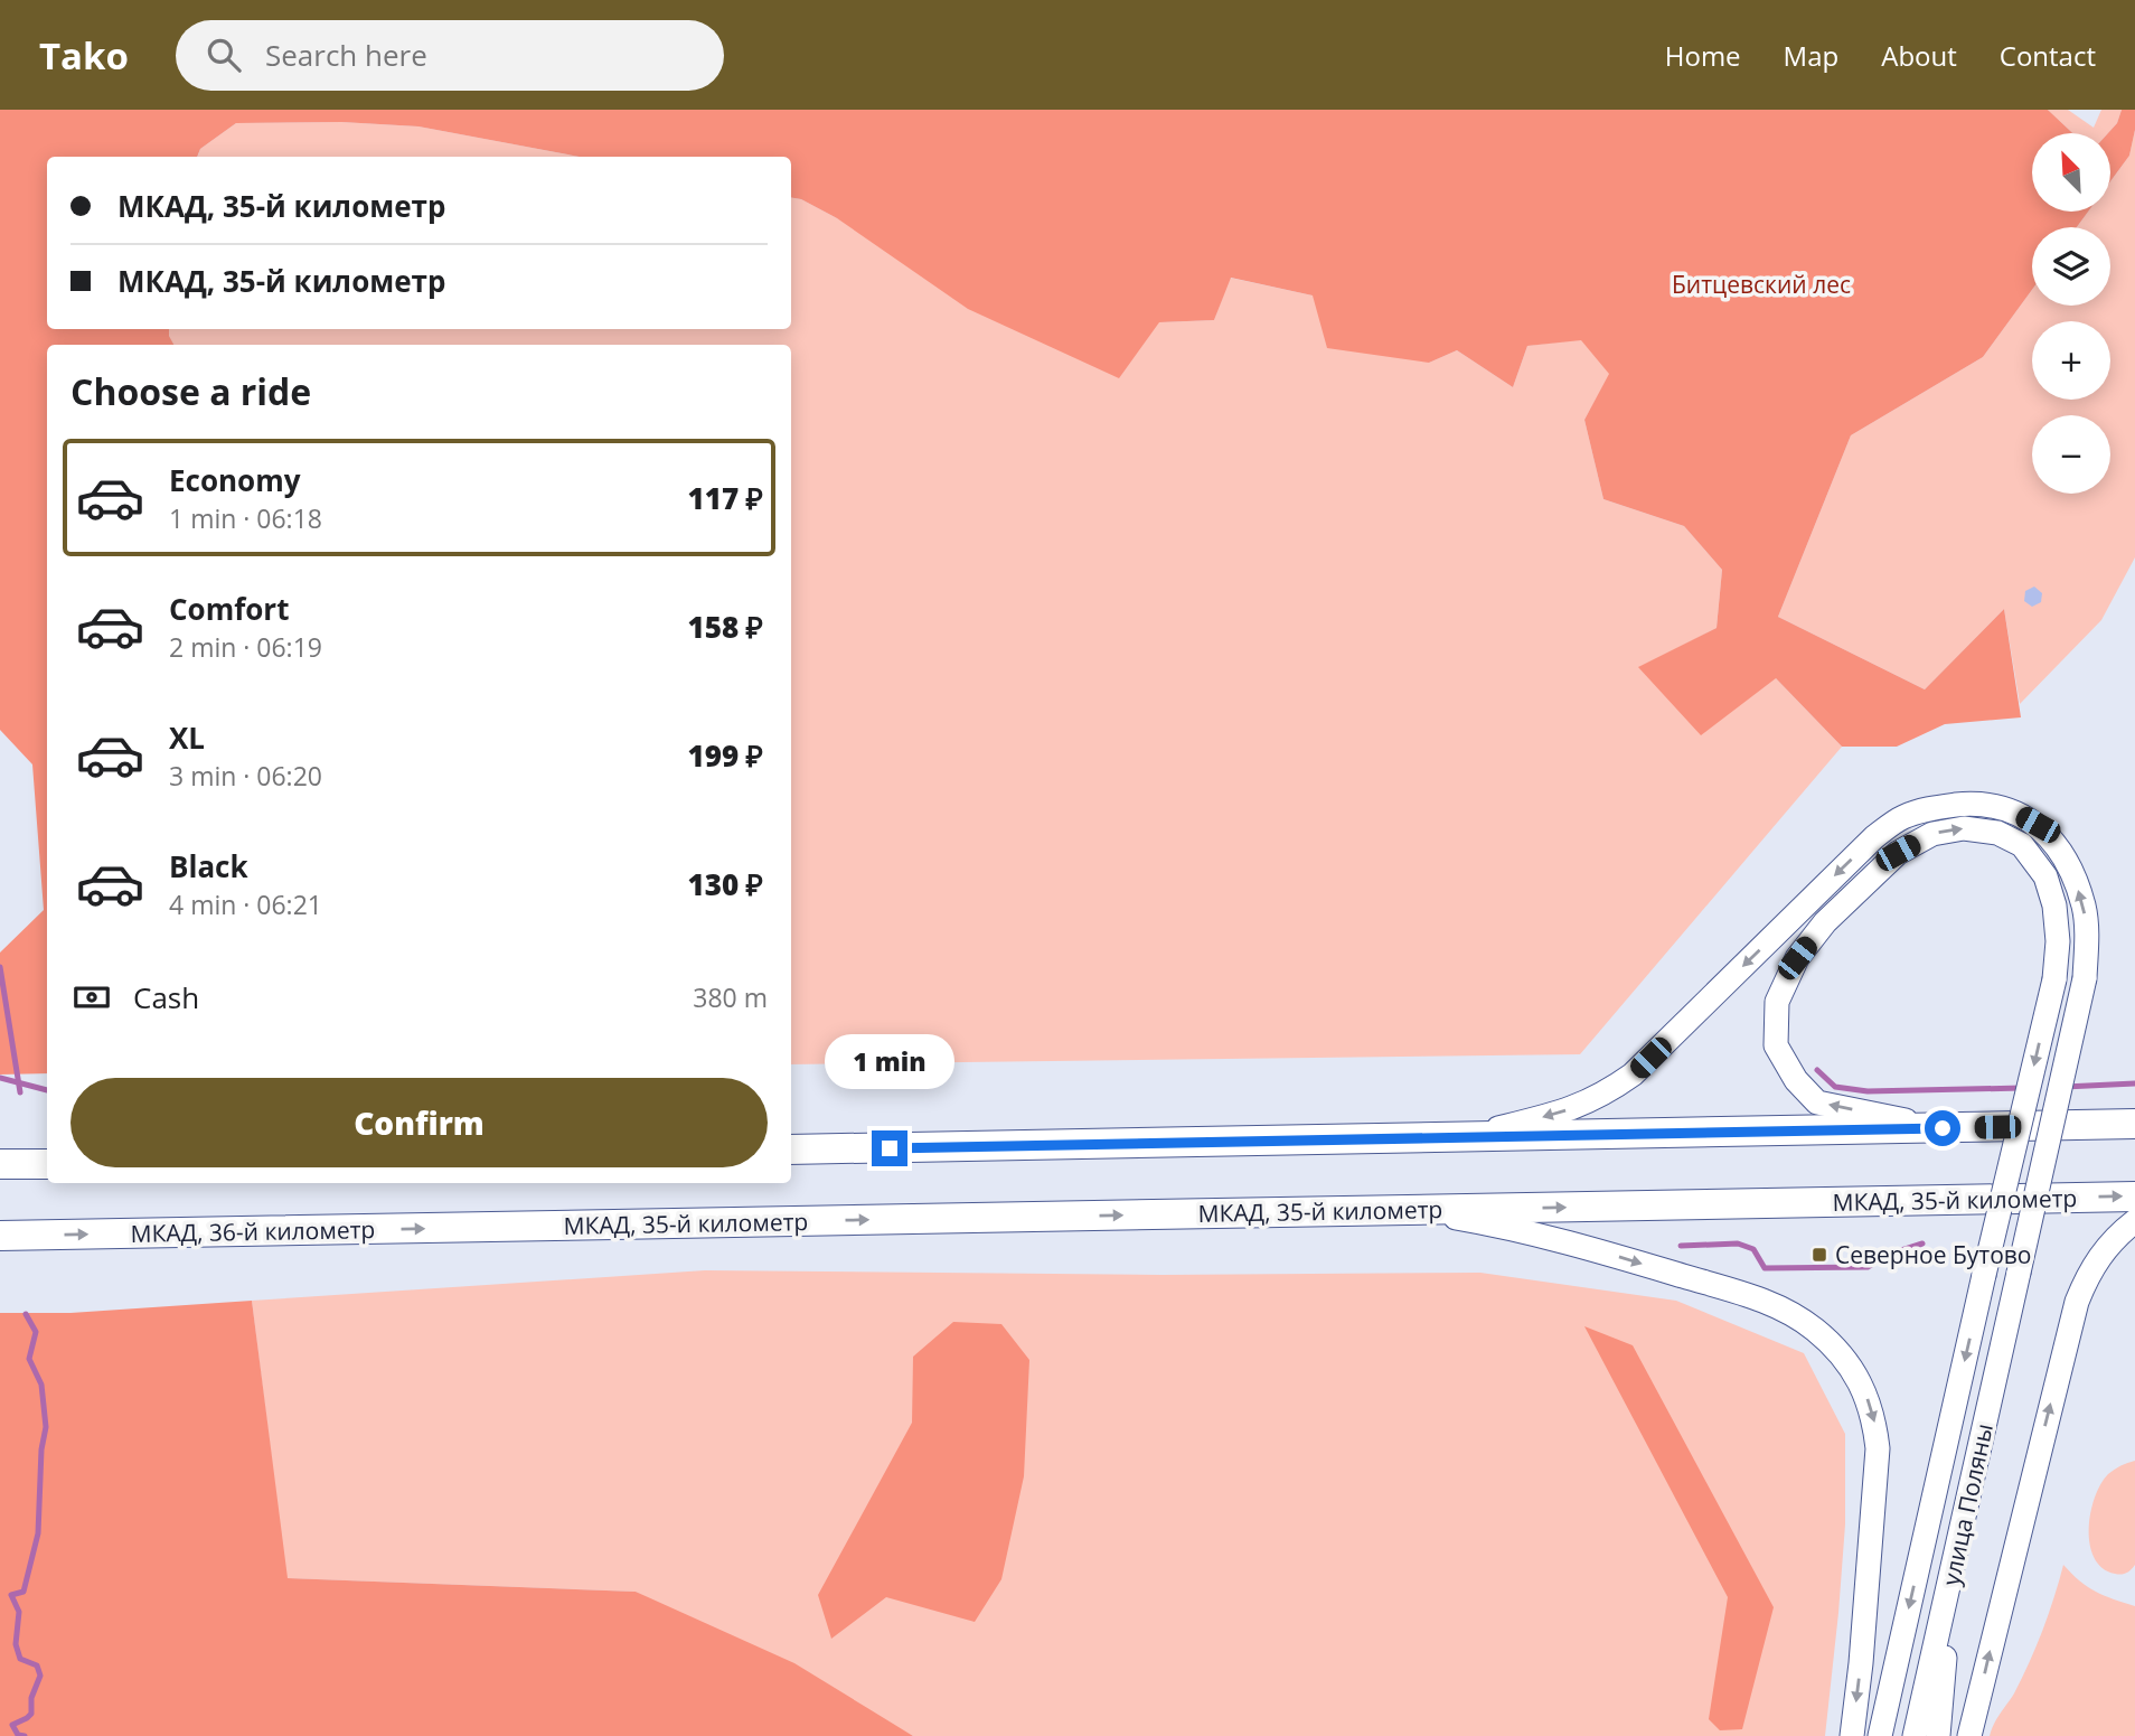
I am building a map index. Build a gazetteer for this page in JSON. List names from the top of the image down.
{
  "streets": {
    "highway": ["МКАД, 35-й километр", "МКАД, 36-й километр"],
    "main road": ["улица Поляны"]
  },
  "crossings": [
    ["МКАД, 35-й километр", "МКАД, 36-й километр"]
  ],
  "one_way": ["МКАД, 36-й километр"],
  "parks": ["Битцевский лес"],
  "places": {
    "transit": ["Северное Бутово"]
  },
  "north": "top left",
  "page": {
    "header": "Tako",
    "search": "Search here",
    "nav": [
      "Home",
      "Map",
      "About",
      "Contact"
    ],
    "map_buttons": ["+", "−"],
    "banner": ["МКАД, 35-й километр", "МКАД, 35-й километр"],
    "heading": "Choose a ride",
    "list": [
      {
        "name": "Economy",
        "note": "1 min · 06:18",
        "value": "117 ₽"
      },
      {
        "name": "Comfort",
        "note": "2 min · 06:19",
        "value": "158 ₽"
      },
      {
        "name": "XL",
        "note": "3 min · 06:20",
        "value": "199 ₽"
      },
      {
        "name": "Black",
        "note": "4 min · 06:21",
        "value": "130 ₽"
      }
    ],
    "pay": ["Cash", "380 m"],
    "bubble": "1 min",
    "buttons": "Confirm"
  }
}
